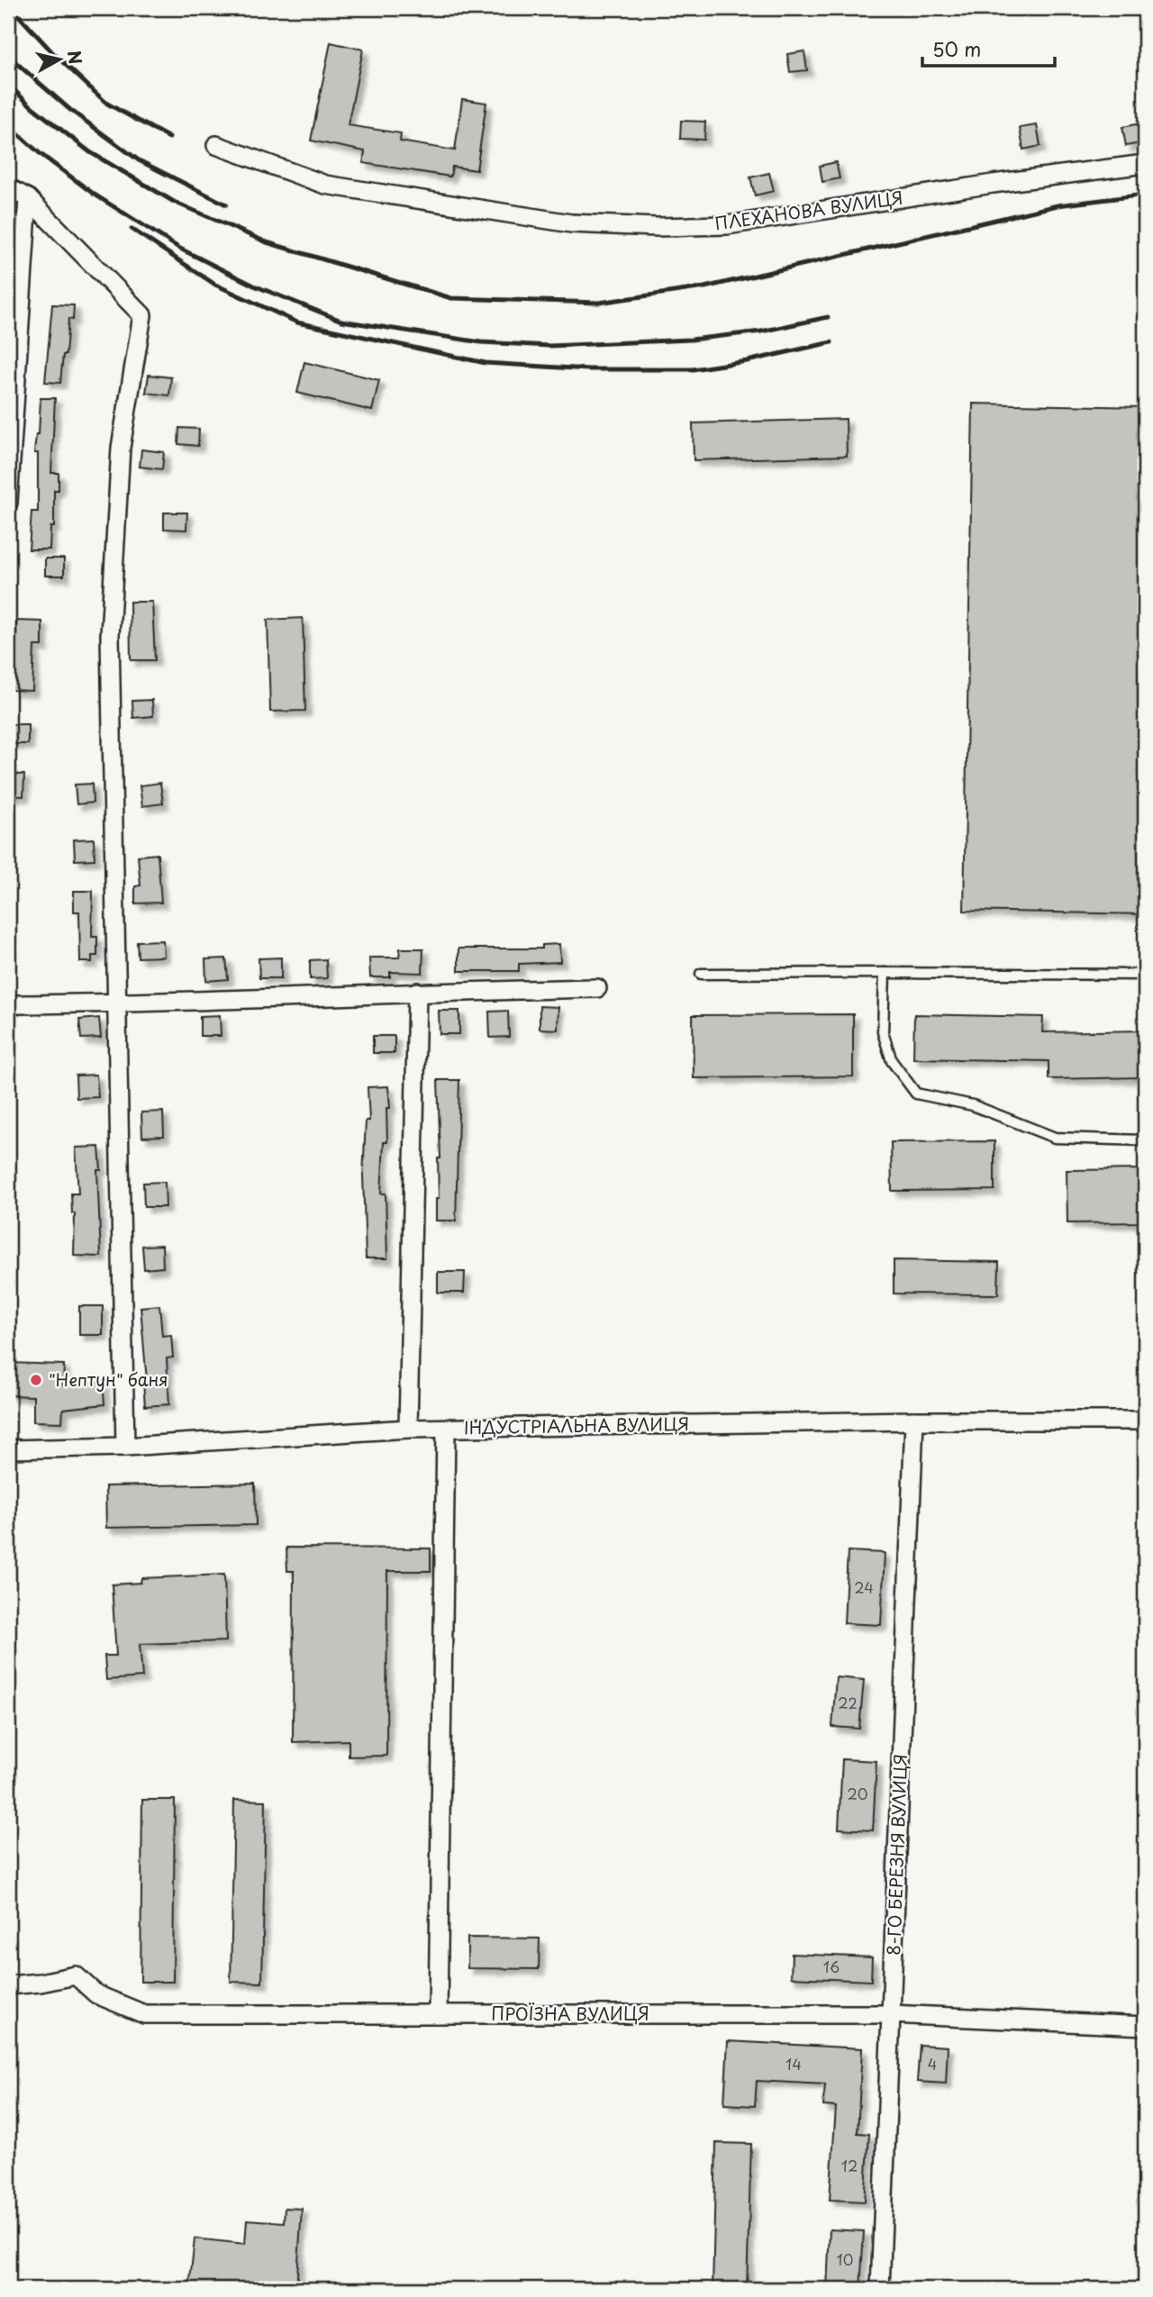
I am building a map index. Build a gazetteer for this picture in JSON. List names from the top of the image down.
{
  "streets": {
    "street": [
      "ПЛЕХАНОВА ВУЛИЦЯ",
      "ІНДУСТРІАЛЬНА ВУЛИЦЯ",
      "8-ГО БЕРЕЗНЯ ВУЛИЦЯ",
      "ПРОЇЗНА ВУЛИЦЯ"
    ]
  },
  "crossings": [
    ["ІНДУСТРІАЛЬНА ВУЛИЦЯ", "8-ГО БЕРЕЗНЯ ВУЛИЦЯ"],
    ["8-ГО БЕРЕЗНЯ ВУЛИЦЯ", "ПРОЇЗНА ВУЛИЦЯ"]
  ],
  "places": ["\"Нептун\" баня"],
  "house_numbers": [
    "24",
    "22",
    "20",
    "16",
    "14",
    "4",
    "12",
    "10"
  ],
  "scale_bar": "50 m",
  "north": "right"
}
